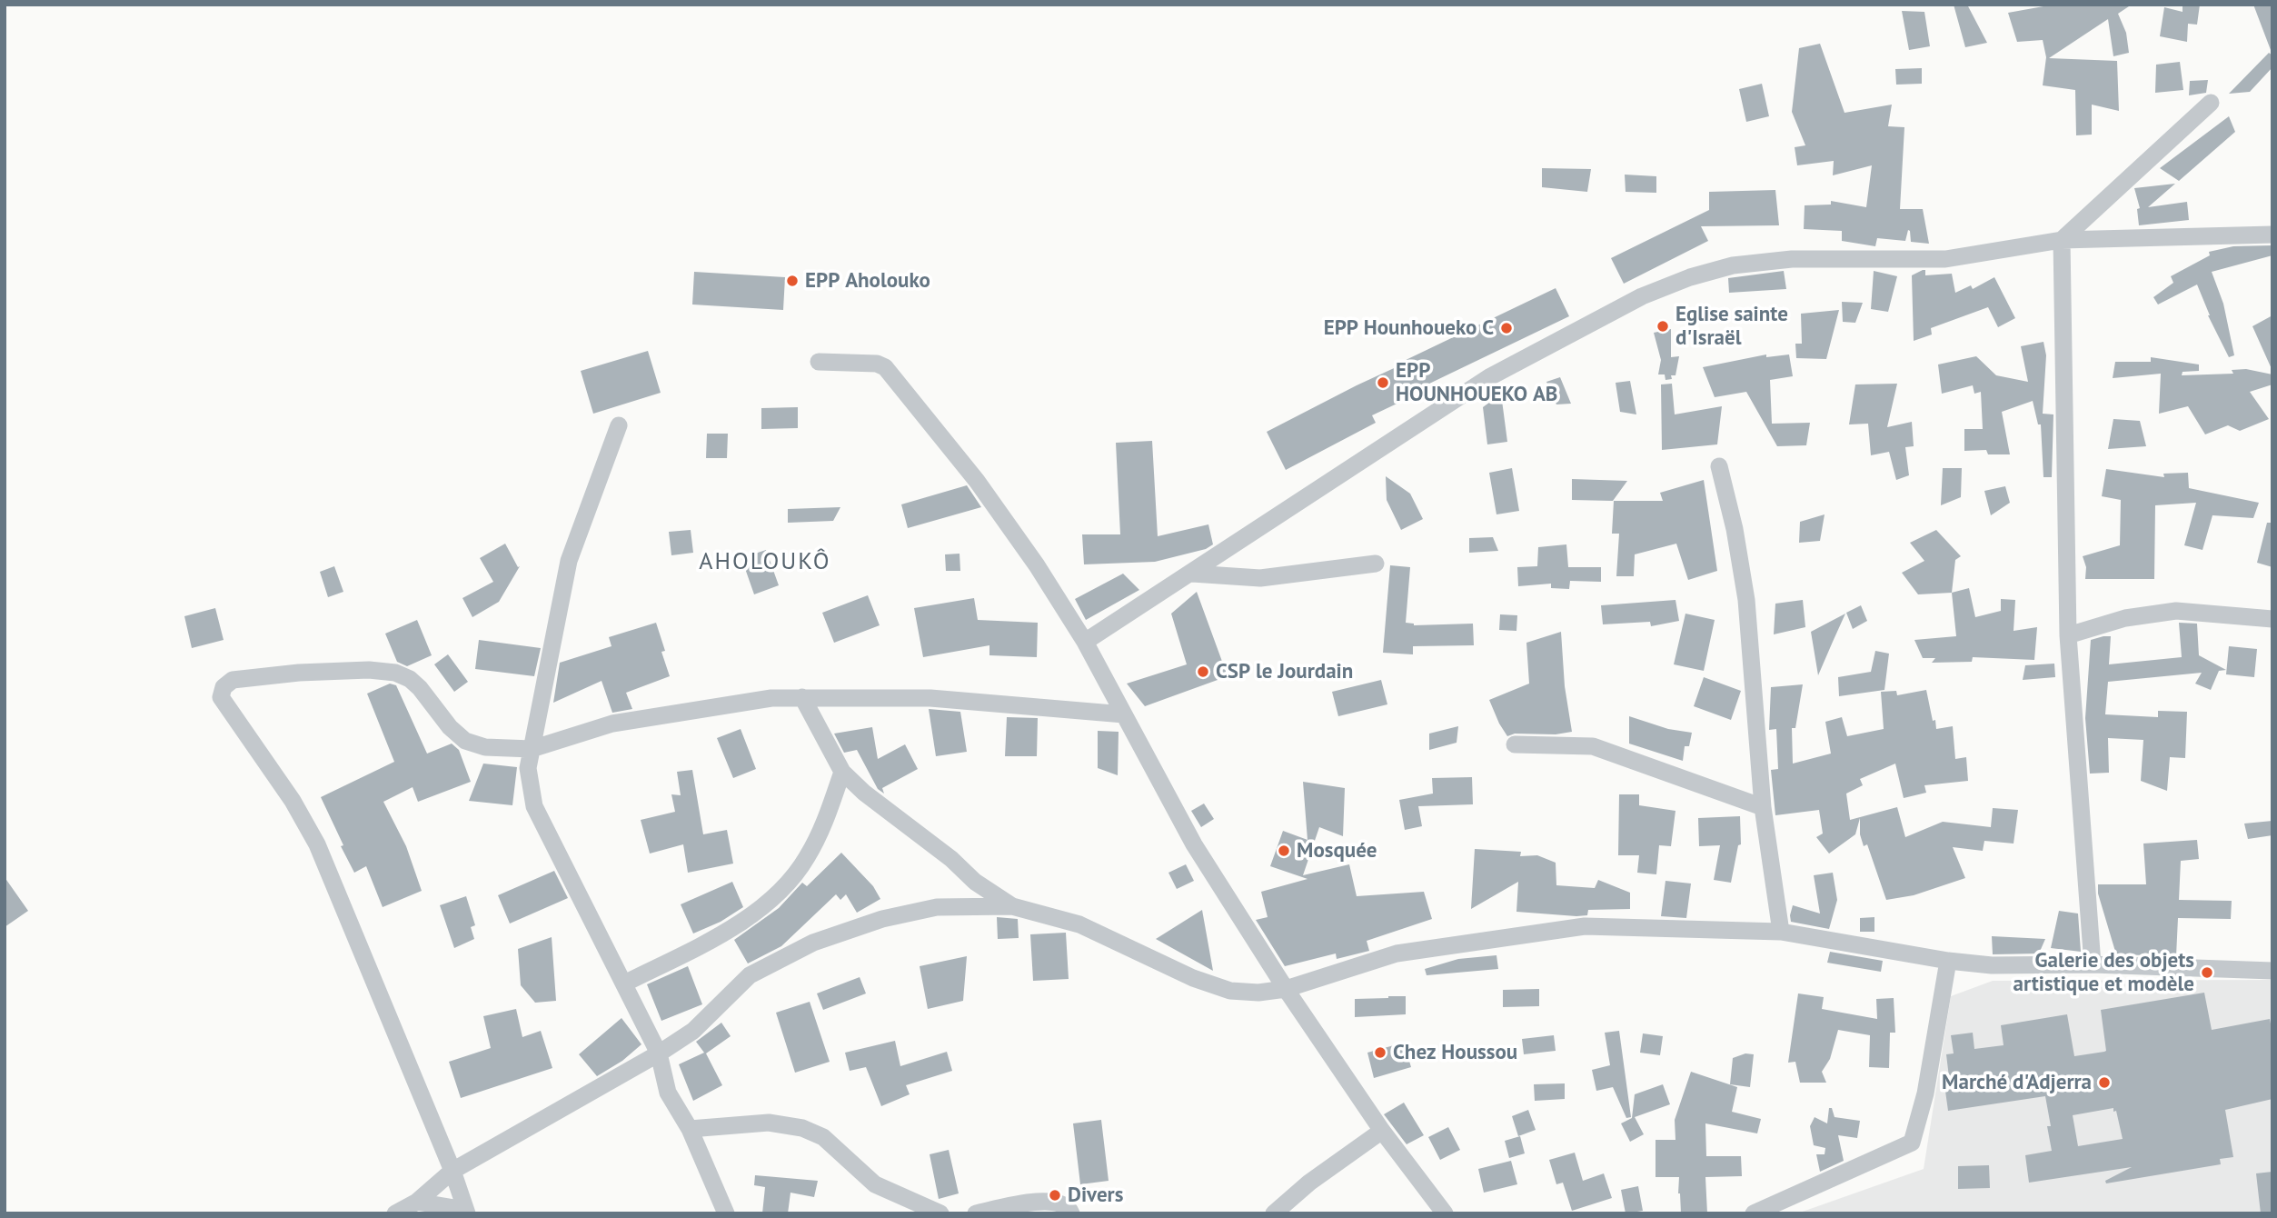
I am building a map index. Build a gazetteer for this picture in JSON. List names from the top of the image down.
{
  "districts": ["AHOLOUKÔ"],
  "places": [
    "EPP Aholouko",
    "Eglise sainte d'Israël",
    "EPP Hounhoueko C",
    "EPP HOUNHOUEKO AB",
    "CSP le Jourdain",
    "Mosquée",
    "Galerie des objets artistique et modèle",
    "Chez Houssou",
    "Marché d'Adjerra",
    "Divers"
  ]
}
